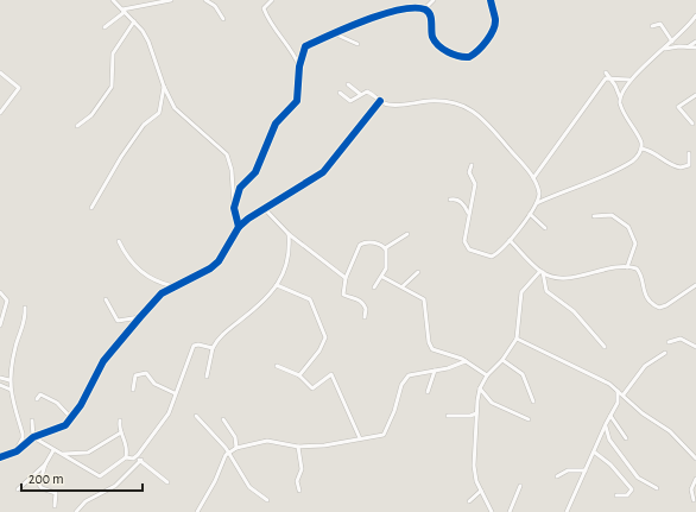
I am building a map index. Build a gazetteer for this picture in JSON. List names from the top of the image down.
{
  "scale_bar": "200 m"
}
